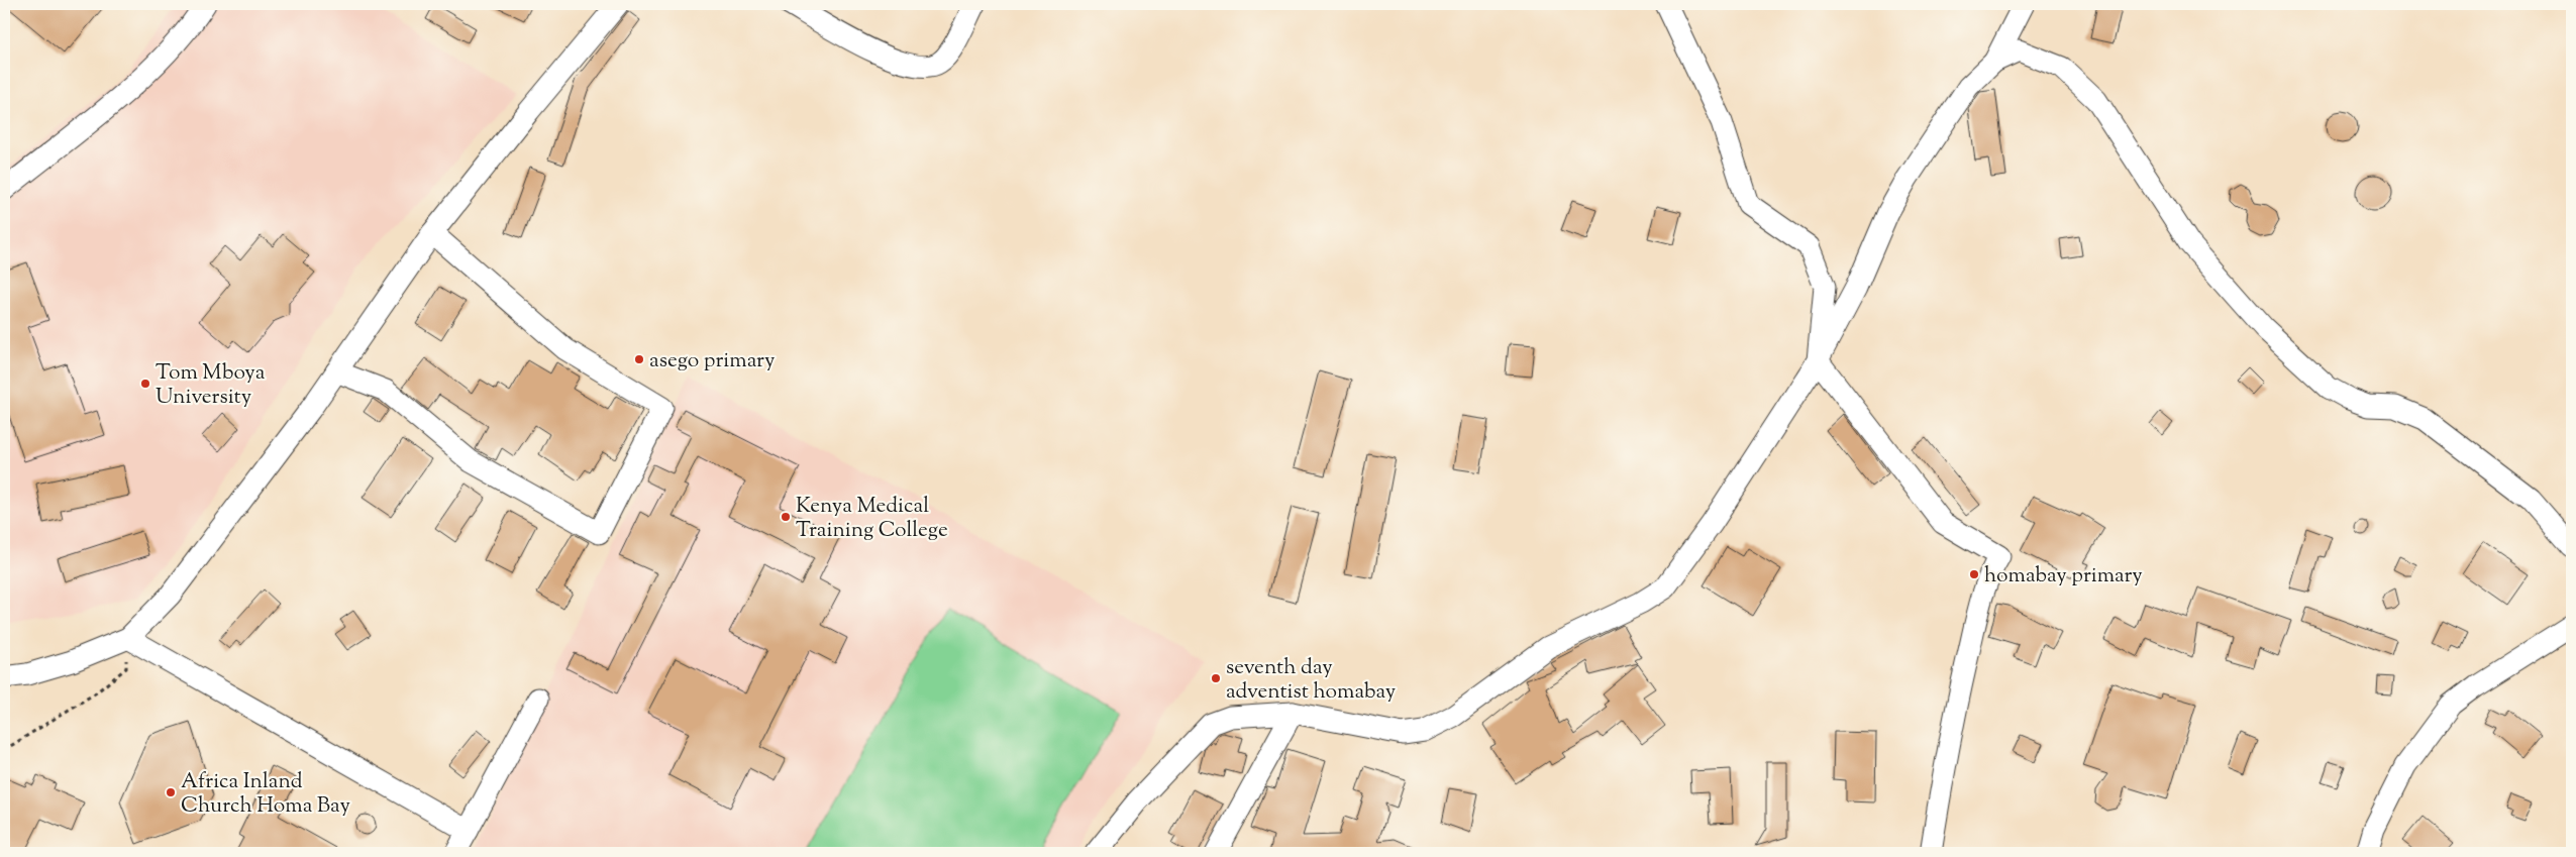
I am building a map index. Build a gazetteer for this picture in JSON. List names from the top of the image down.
{
  "places": [
    "asego primary",
    "Tom Mboya University",
    "Kenya Medical Training College",
    "homabay primary",
    "seventh day adventist homabay",
    "Africa Inland Church Homa Bay"
  ]
}
